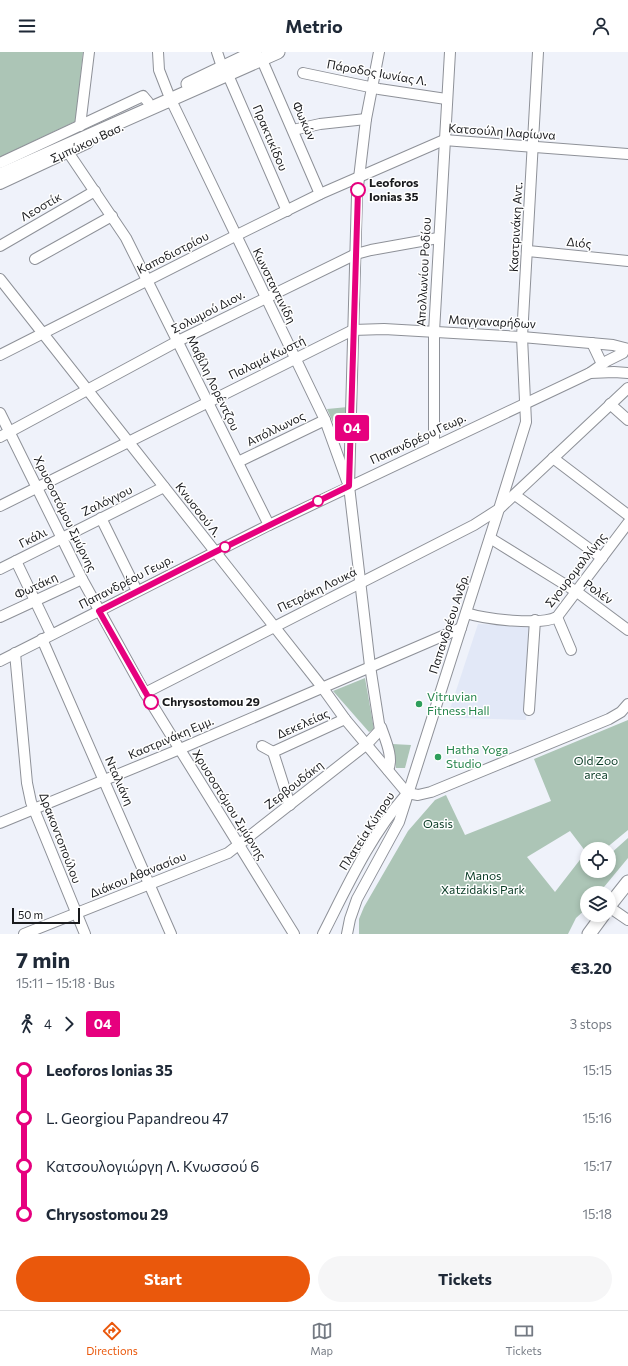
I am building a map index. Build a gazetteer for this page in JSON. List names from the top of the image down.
{
  "streets": {
    "main road": ["Σμπώκου Βασ."],
    "street": [
      "Πάροδος Ιωνίας Λ.",
      "Φωκών",
      "Κατσούλη Ιλαρίωνα",
      "Πρακτικίδου",
      "Λεοστίκ",
      "Καστρινάκη Αντ.",
      "Διός",
      "Καποδιστρίου",
      "Απολλωνίου Ροδίου",
      "Κωνσταντινίδη",
      "Σολωμού Διον.",
      "Μαγγαναρήδων",
      "Παλαμά Κωστή",
      "Μαβίλη Λορέντζου",
      "Απόλλωνος",
      "Παπανδρέου Γεωρ.",
      "Ζαλόγγου",
      "Κνωσσού Λ.",
      "Χρυσοστόμου Σμύρνης",
      "Γκάλι",
      "Σγουρομαλλίνης",
      "Φωτάκη",
      "Πετράκη Λουκά",
      "Ρολέν",
      "Παπανδρέου Ανδρ.",
      "Δεκελείας",
      "Καστρινάκη Εμμ.",
      "Νταλιάνη",
      "Ζερβουδάκη",
      "Πλατεία Κύπρου",
      "Δρακοντοπούλου",
      "Διάκου Αθανασίου"
    ]
  },
  "crossings": [
    ["Πάροδος Ιωνίας Λ.", "Απολλωνίου Ροδίου"],
    ["Φωκών", "Σμπώκου Βασ."],
    ["Φωκών", "Καποδιστρίου"],
    ["Κατσούλη Ιλαρίωνα", "Καστρινάκη Αντ."],
    ["Κατσούλη Ιλαρίωνα", "Καποδιστρίου"],
    ["Κατσούλη Ιλαρίωνα", "Απολλωνίου Ροδίου"],
    ["Πρακτικίδου", "Σμπώκου Βασ."],
    ["Πρακτικίδου", "Καποδιστρίου"],
    ["Σμπώκου Βασ.", "Κωνσταντινίδη"],
    ["Σμπώκου Βασ.", "Μαβίλη Λορέντζου"],
    ["Λεοστίκ", "Μαβίλη Λορέντζου"],
    ["Καστρινάκη Αντ.", "Διός"],
    ["Καστρινάκη Αντ.", "Μαγγαναρήδων"],
    ["Καστρινάκη Αντ.", "Παπανδρέου Γεωρ."],
    ["Καστρινάκη Αντ.", "Παπανδρέου Ανδρ."],
    ["Καποδιστρίου", "Κωνσταντινίδη"],
    ["Καποδιστρίου", "Μαβίλη Λορέντζου"],
    ["Καποδιστρίου", "Κνωσσού Λ."],
    ["Απολλωνίου Ροδίου", "Σολωμού Διον."],
    ["Απολλωνίου Ροδίου", "Μαγγαναρήδων"],
    ["Απολλωνίου Ροδίου", "Παπανδρέου Γεωρ."],
    ["Κωνσταντινίδη", "Σολωμού Διον."],
    ["Κωνσταντινίδη", "Παλαμά Κωστή"],
    ["Κωνσταντινίδη", "Απόλλωνος"],
    ["Κωνσταντινίδη", "Παπανδρέου Γεωρ."],
    ["Σολωμού Διον.", "Μαβίλη Λορέντζου"],
    ["Σολωμού Διον.", "Κνωσσού Λ."],
    ["Σολωμού Διον.", "Χρυσοστόμου Σμύρνης"],
    ["Μαγγαναρήδων", "Παλαμά Κωστή"],
    ["Παλαμά Κωστή", "Μαβίλη Λορέντζου"],
    ["Παλαμά Κωστή", "Κνωσσού Λ."],
    ["Παλαμά Κωστή", "Χρυσοστόμου Σμύρνης"],
    ["Μαβίλη Λορέντζου", "Απόλλωνος"],
    ["Μαβίλη Λορέντζου", "Παπανδρέου Γεωρ."],
    ["Παπανδρέου Γεωρ.", "Κνωσσού Λ."],
    ["Παπανδρέου Γεωρ.", "Χρυσοστόμου Σμύρνης"],
    ["Παπανδρέου Γεωρ.", "Γκάλι"],
    ["Παπανδρέου Γεωρ.", "Παπανδρέου Ανδρ."],
    ["Παπανδρέου Γεωρ.", "Νταλιάνη"],
    ["Παπανδρέου Γεωρ.", "Δρακοντοπούλου"],
    ["Ζαλόγγου", "Κνωσσού Λ."],
    ["Ζαλόγγου", "Χρυσοστόμου Σμύρνης"],
    ["Ζαλόγγου", "Γκάλι"],
    ["Κνωσσού Λ.", "Πετράκη Λουκά"],
    ["Κνωσσού Λ.", "Παπανδρέου Ανδρ."],
    ["Κνωσσού Λ.", "Δεκελείας"],
    ["Κνωσσού Λ.", "Καστρινάκη Εμμ."],
    ["Κνωσσού Λ.", "Ζερβουδάκη"],
    ["Κνωσσού Λ.", "Πλατεία Κύπρου"],
    ["Χρυσοστόμου Σμύρνης", "Γκάλι"],
    ["Χρυσοστόμου Σμύρνης", "Φωτάκη"],
    ["Χρυσοστόμου Σμύρνης", "Πετράκη Λουκά"],
    ["Χρυσοστόμου Σμύρνης", "Καστρινάκη Εμμ."],
    ["Χρυσοστόμου Σμύρνης", "Ζερβουδάκη"],
    ["Χρυσοστόμου Σμύρνης", "Διάκου Αθανασίου"],
    ["Γκάλι", "Φωτάκη"],
    ["Γκάλι", "Νταλιάνη"],
    ["Σγουρομαλλίνης", "Ρολέν"],
    ["Σγουρομαλλίνης", "Παπανδρέου Ανδρ."],
    ["Πετράκη Λουκά", "Παπανδρέου Ανδρ."],
    ["Ρολέν", "Παπανδρέου Ανδρ."],
    ["Παπανδρέου Ανδρ.", "Καστρινάκη Εμμ."],
    ["Παπανδρέου Ανδρ.", "Πλατεία Κύπρου"],
    ["Δεκελείας", "Ζερβουδάκη"],
    ["Καστρινάκη Εμμ.", "Νταλιάνη"],
    ["Καστρινάκη Εμμ.", "Δρακοντοπούλου"],
    ["Νταλιάνη", "Διάκου Αθανασίου"],
    ["Ζερβουδάκη", "Διάκου Αθανασίου"],
    ["Δρακοντοπούλου", "Διάκου Αθανασίου"]
  ],
  "parks": ["Old Zoo area", "Oasis", "Manos Xatzidakis Park"],
  "places": [
    "Leoforos Ionias 35",
    "Chrysostomou 29",
    "Vitruvian Fitness Hall",
    "Hatha Yoga Studio"
  ],
  "lines": ["bus line 04"],
  "scale_bar": "50 m",
  "page": {
    "header": "Metrio",
    "on_map": "04",
    "scale": "50 m",
    "heading": ["7 min", "15:11 – 15:18 · Bus", "€3.20"],
    "legs": ["4", "04", "3 stops"],
    "list": [
      {
        "name": "Leoforos Ionias 35",
        "value": "15:15"
      },
      {
        "name": "L. Georgiou Papandreou 47",
        "value": "15:16"
      },
      {
        "name": "Κατσουλογιώργη Λ. Κνωσσού 6",
        "value": "15:17"
      },
      {
        "name": "Chrysostomou 29",
        "value": "15:18"
      }
    ],
    "buttons": ["Start", "Tickets"],
    "tabs": ["Directions", "Map", "Tickets"]
  }
}
